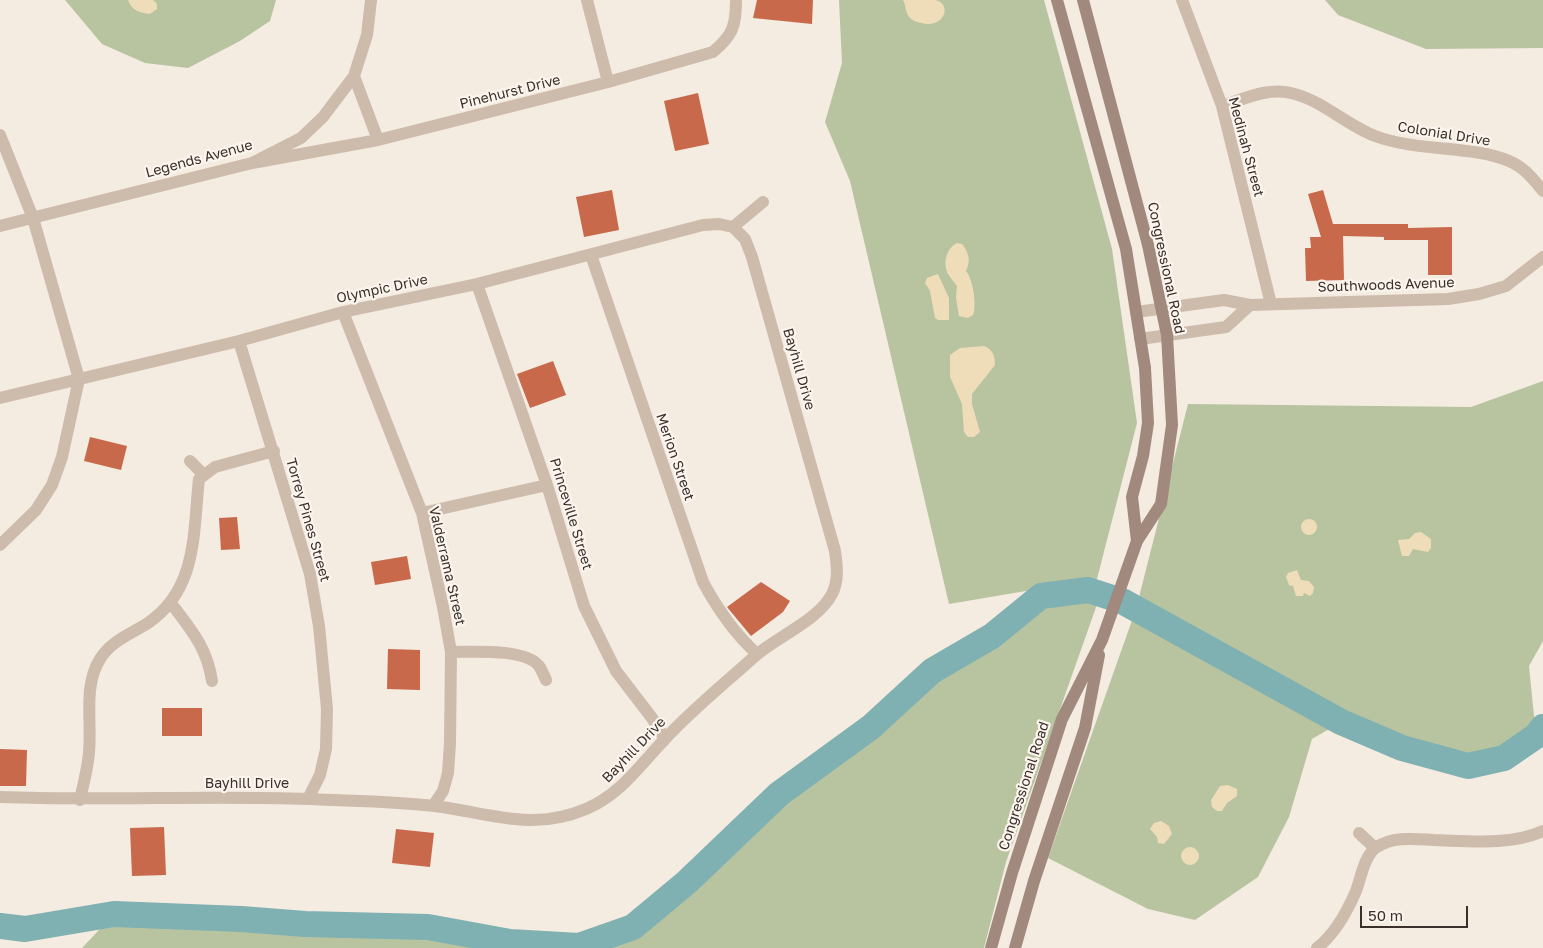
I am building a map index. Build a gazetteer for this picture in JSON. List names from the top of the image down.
{
  "streets": {
    "main road": ["Congressional Road"],
    "street": [
      "Pinehurst Drive",
      "Colonial Drive",
      "Medinah Street",
      "Legends Avenue",
      "Southwoods Avenue",
      "Olympic Drive",
      "Bayhill Drive",
      "Merion Street",
      "Princeville Street",
      "Torrey Pines Street",
      "Valderrama Street"
    ]
  },
  "crossings": [
    ["Pinehurst Drive", "Legends Avenue"],
    ["Colonial Drive", "Medinah Street"],
    ["Medinah Street", "Southwoods Avenue"],
    ["Congressional Road", "Southwoods Avenue"],
    ["Olympic Drive", "Bayhill Drive"],
    ["Olympic Drive", "Merion Street"],
    ["Olympic Drive", "Princeville Street"],
    ["Olympic Drive", "Torrey Pines Street"],
    ["Olympic Drive", "Valderrama Street"],
    ["Bayhill Drive", "Merion Street"],
    ["Bayhill Drive", "Princeville Street"],
    ["Bayhill Drive", "Torrey Pines Street"],
    ["Bayhill Drive", "Valderrama Street"]
  ],
  "scale_bar": "50 m"
}
